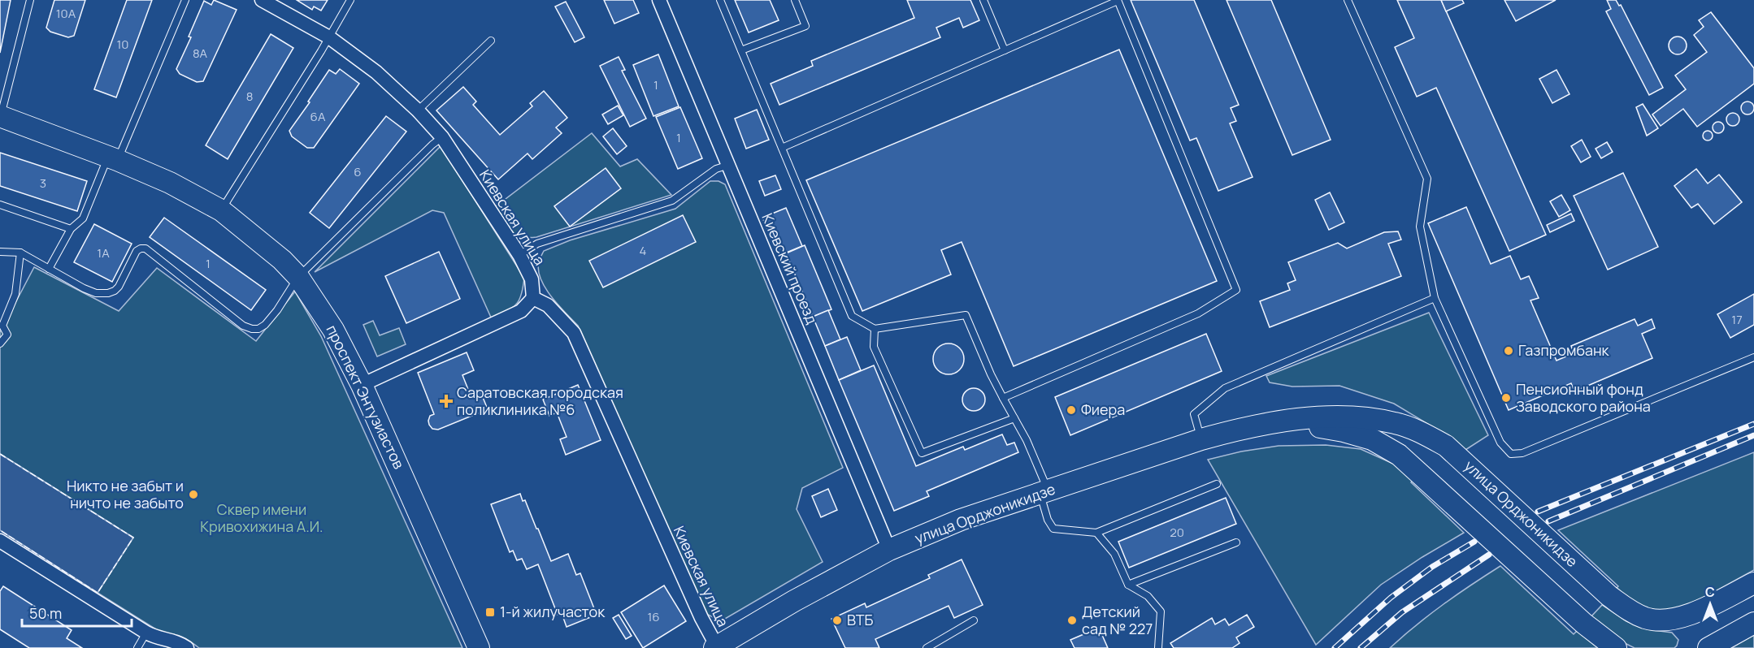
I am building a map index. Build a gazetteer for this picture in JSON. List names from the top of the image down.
{
  "streets": {
    "main road": ["проспект Энтузиастов", "улица Орджоникидзе"],
    "street": ["Киевская улица", "Киевский проезд"]
  },
  "crossings": [
    ["Киевская улица", "улица Орджоникидзе"],
    ["Киевский проезд", "улица Орджоникидзе"]
  ],
  "parks": ["Сквер имени Кривохижина А.И."],
  "places": {
    "other": [
      "Газпромбанк",
      "Пенсионный фонд Заводского района",
      "Фиера",
      "Никто не забыт и ничто не забыто",
      "ВТБ",
      "Детский сад № 227"
    ],
    "health": ["Саратовская городская поликлиника №6"],
    "transit": ["1-й жилучасток"]
  },
  "house_numbers": [
    "10А",
    "10",
    "8А",
    "1",
    "8",
    "6А",
    "1",
    "6",
    "3",
    "4",
    "1А",
    "1",
    "17",
    "20",
    "16"
  ],
  "scale_bar": "50 m",
  "north": "top"
}
